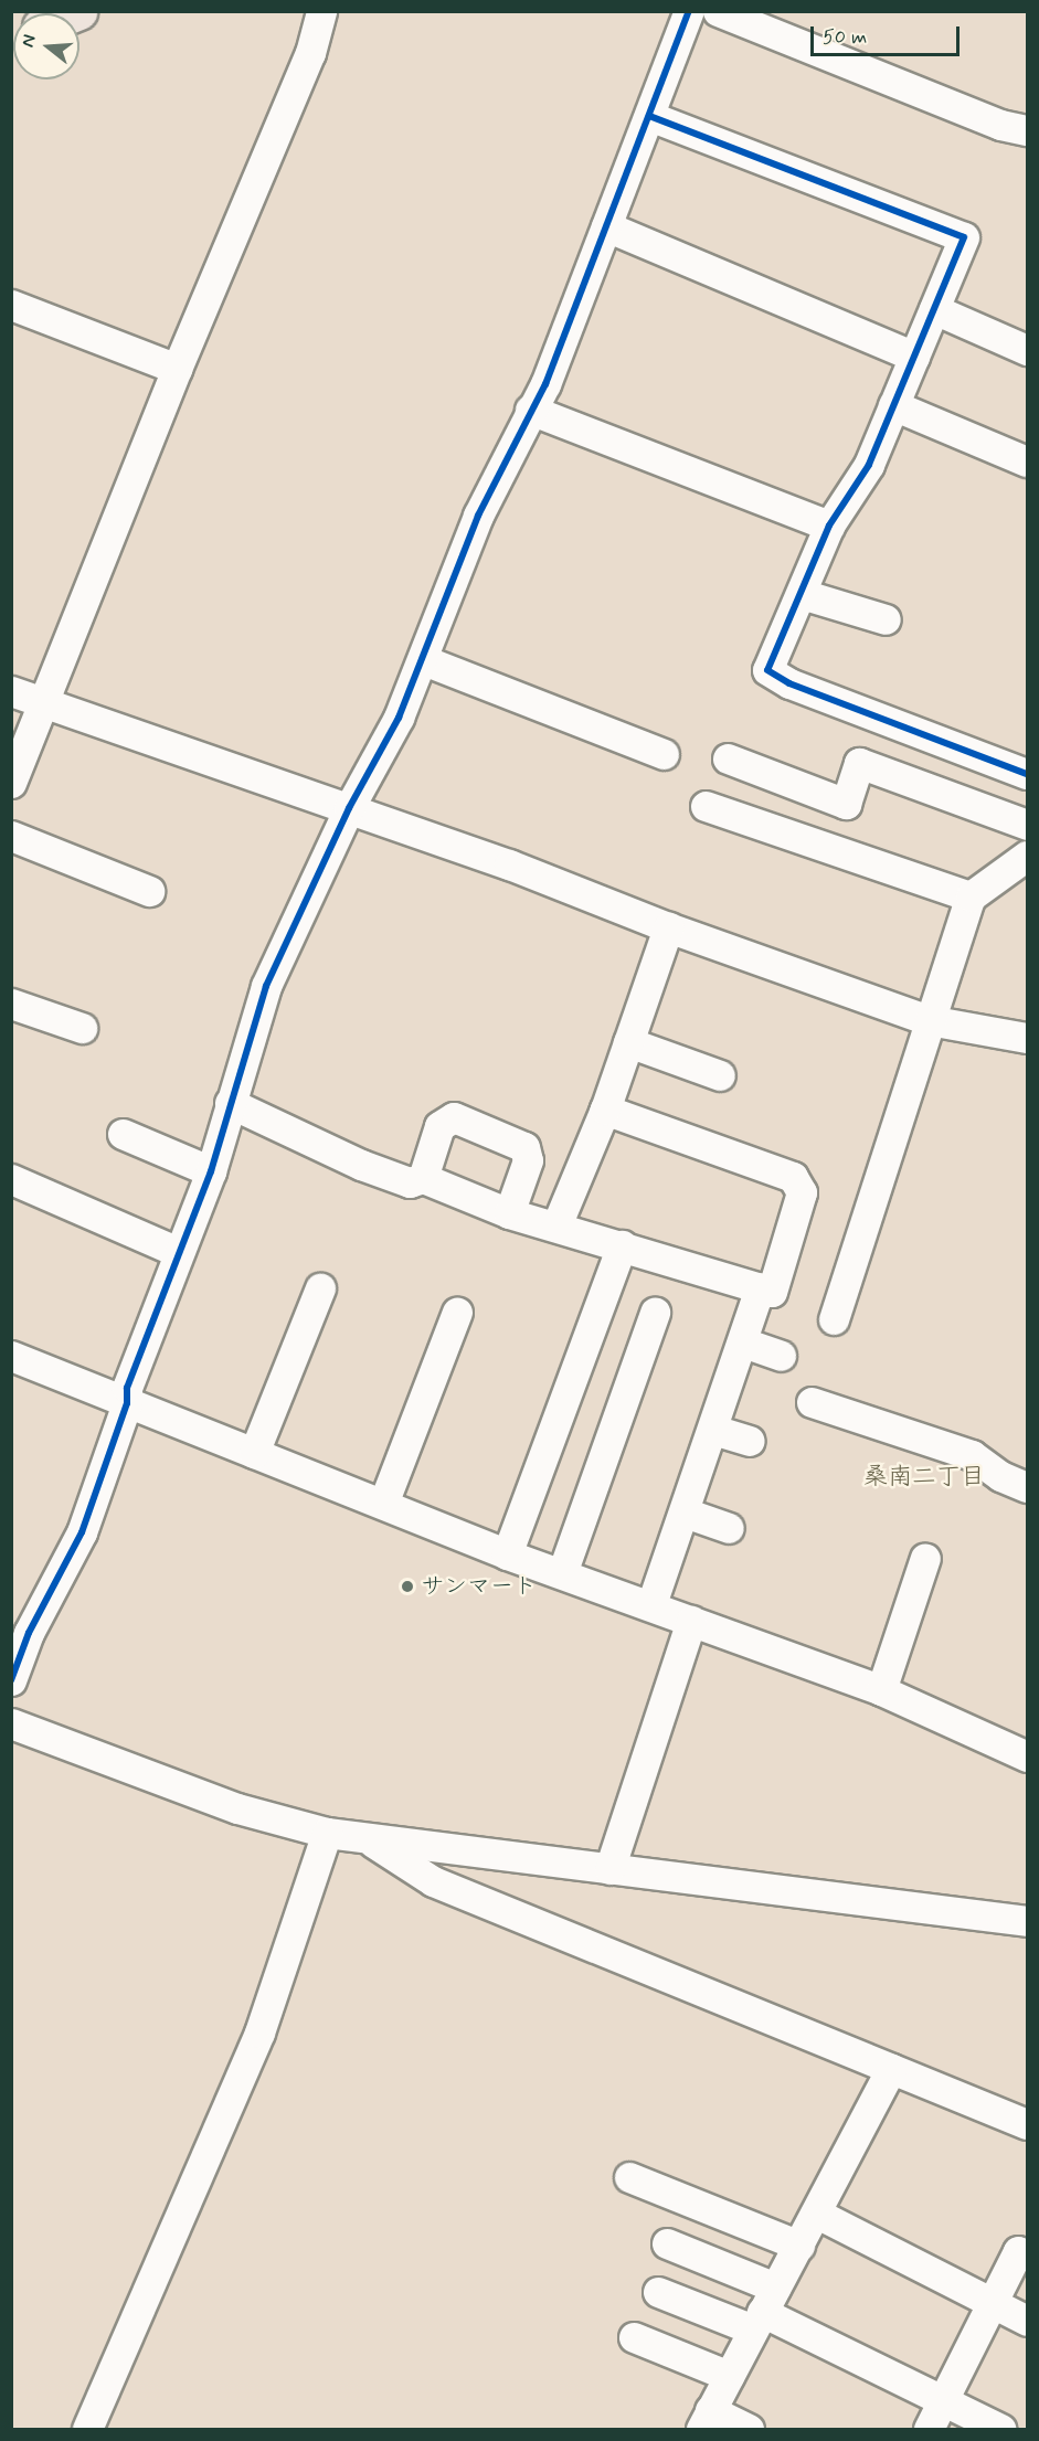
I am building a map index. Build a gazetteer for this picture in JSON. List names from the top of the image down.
{
  "districts": ["桑南二丁目"],
  "places": ["サンマート"],
  "scale_bar": "50 m",
  "north": "left"
}
